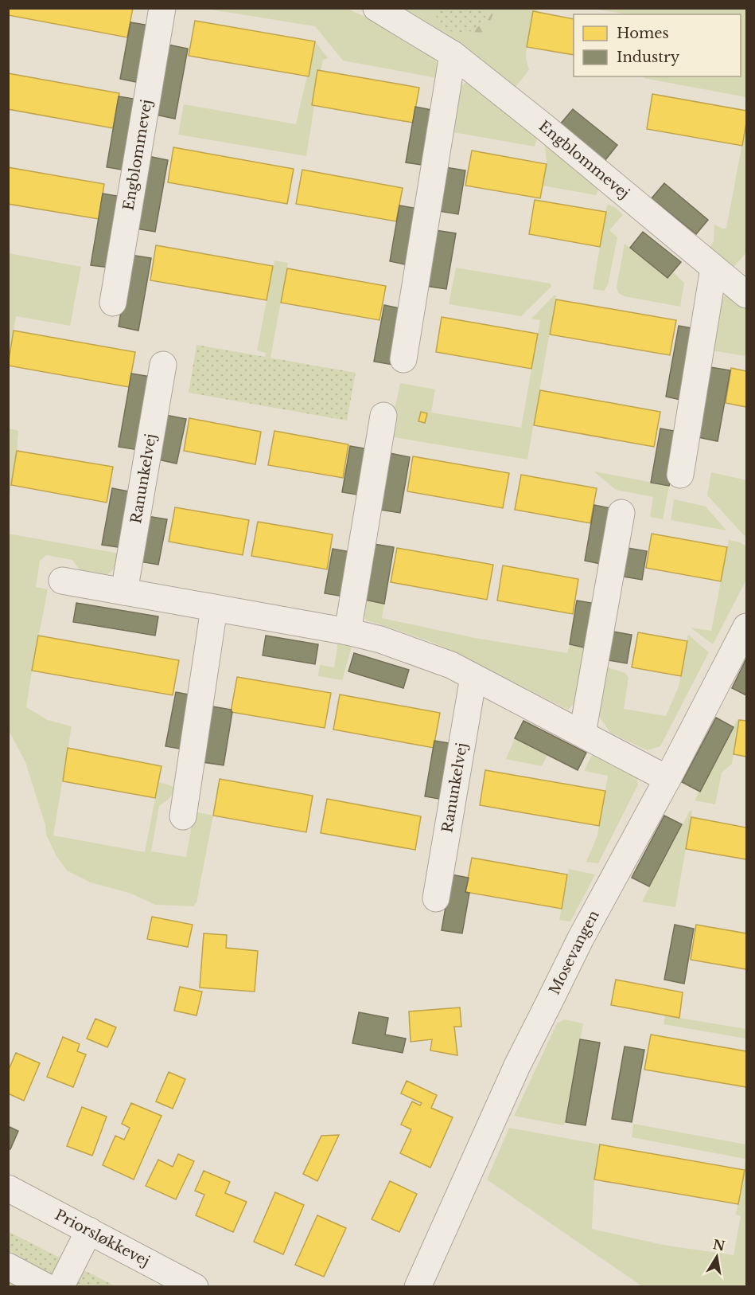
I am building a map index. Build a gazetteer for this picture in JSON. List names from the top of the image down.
{
  "streets": {
    "street": [
      "Engblommevej",
      "Ranunkelvej",
      "Mosevangen",
      "Priorsløkkevej"
    ]
  },
  "legend": ["Homes", "Industry"],
  "north": "top"
}
